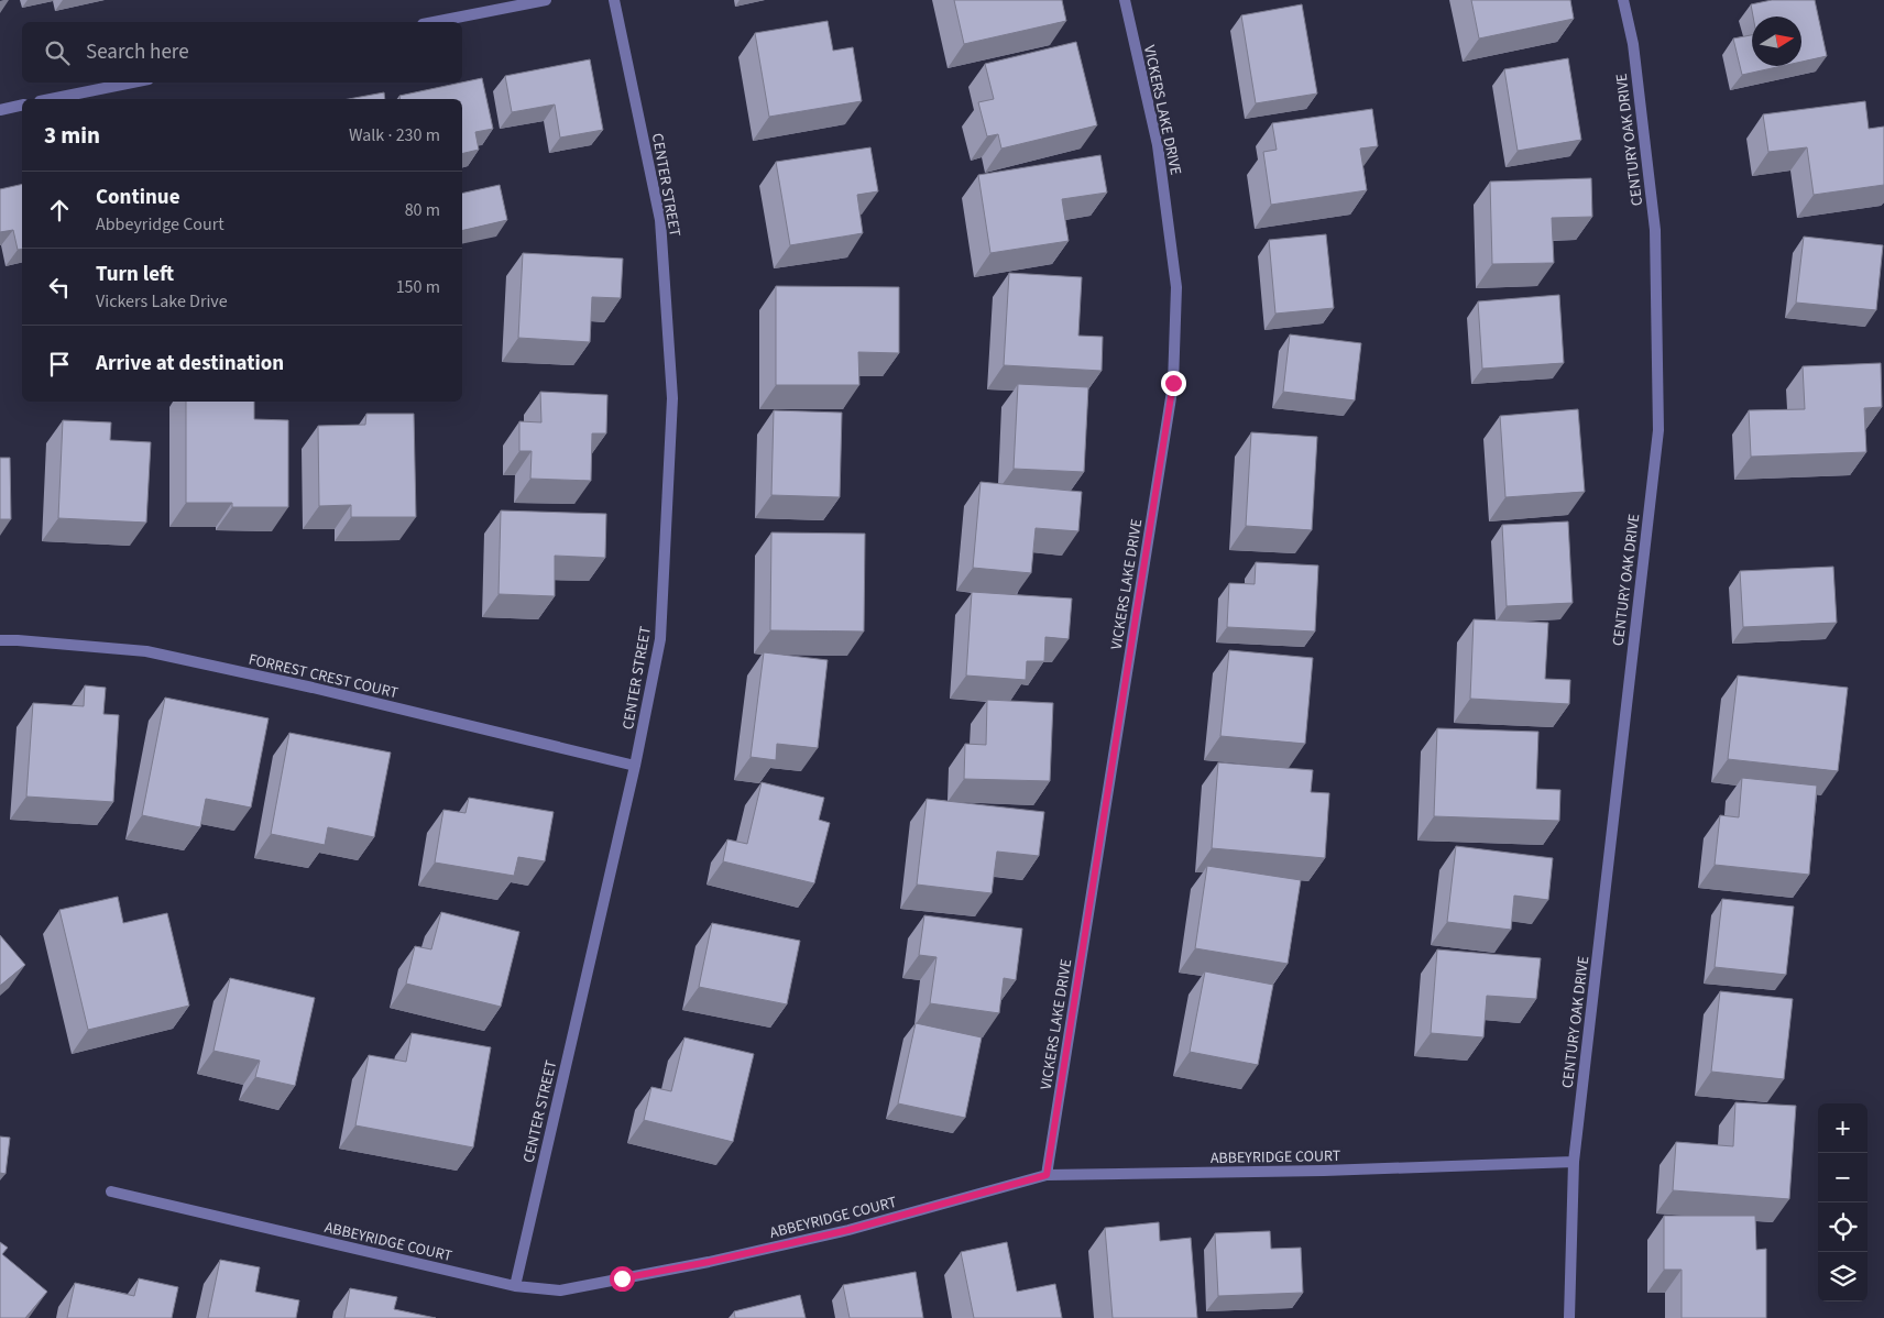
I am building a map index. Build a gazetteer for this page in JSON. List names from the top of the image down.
{
  "streets": {
    "street": [
      "VICKERS LAKE DRIVE",
      "CENTURY OAK DRIVE",
      "CENTER STREET",
      "FORREST CREST COURT",
      "ABBEYRIDGE COURT"
    ]
  },
  "crossings": [
    ["VICKERS LAKE DRIVE", "ABBEYRIDGE COURT"],
    ["CENTURY OAK DRIVE", "ABBEYRIDGE COURT"],
    ["CENTER STREET", "FORREST CREST COURT"],
    ["CENTER STREET", "ABBEYRIDGE COURT"]
  ],
  "north": "right",
  "page": {
    "search": "Search here",
    "heading": ["3 min", "Walk · 230 m"],
    "list": [
      ["Continue", "Abbeyridge Court", "80 m"],
      ["Turn left", "Vickers Lake Drive", "150 m"],
      "Arrive at destination"
    ],
    "map_buttons": ["+", "−"]
  }
}
